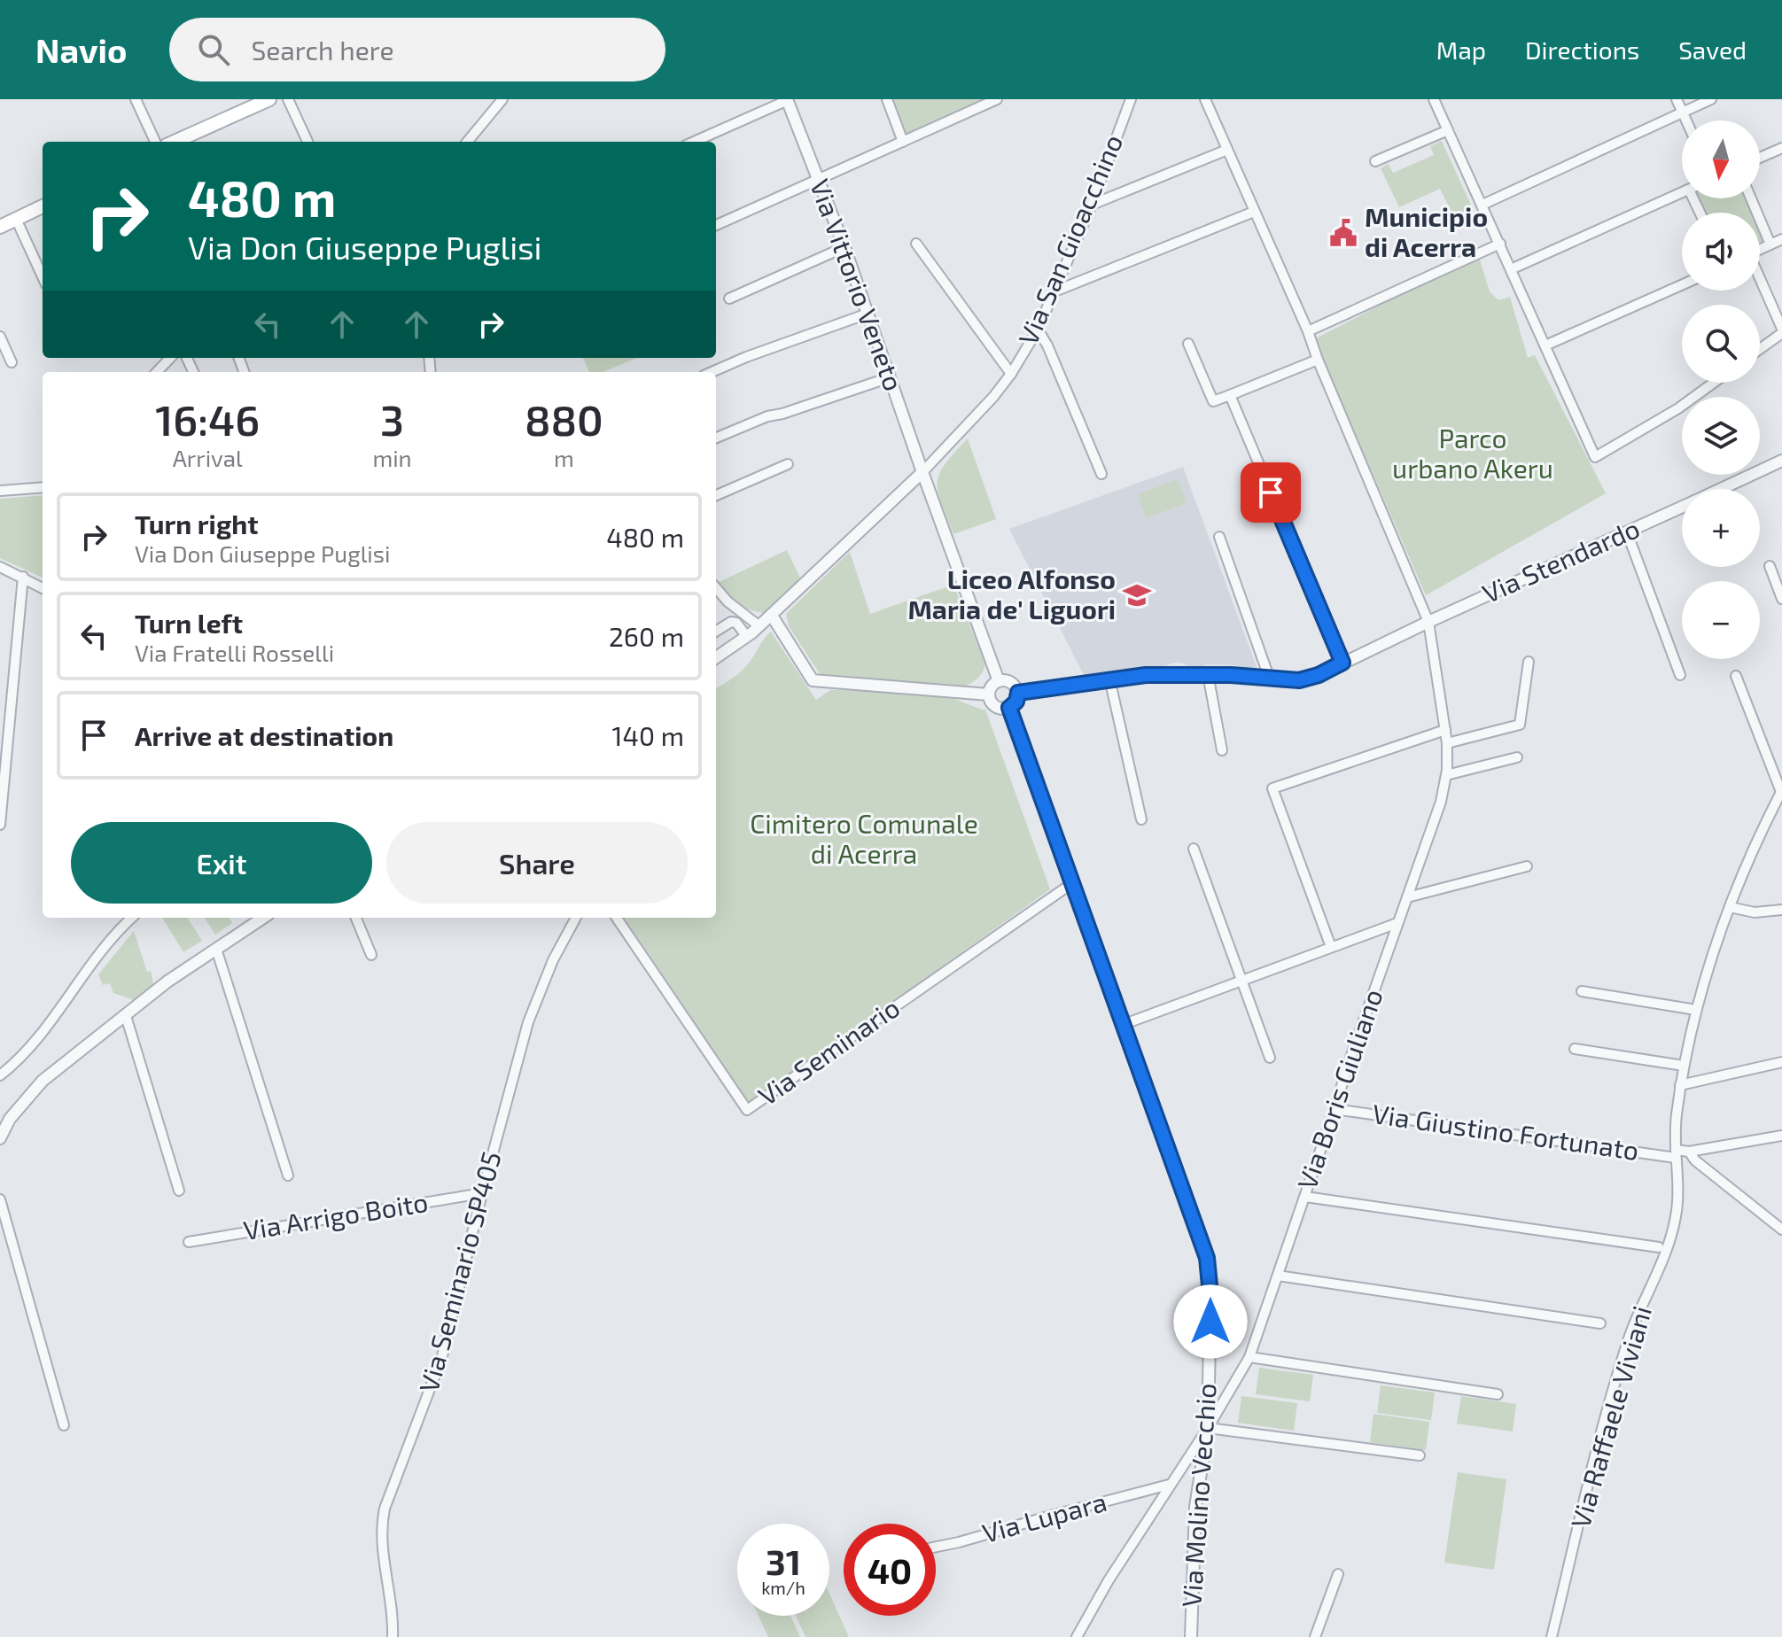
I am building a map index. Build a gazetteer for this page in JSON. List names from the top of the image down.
{
  "streets": {
    "street": [
      "Via San Gioacchino",
      "Via Vittorio Veneto",
      "Via Stendardo",
      "Via Seminario",
      "Via Boris Giuliano",
      "Via Giustino Fortunato",
      "Via Arrigo Boito",
      "Via Seminario SP405",
      "Via Raffaele Viviani",
      "Via Molino Vecchio",
      "Via Lupara"
    ]
  },
  "crossings": [
    ["Via San Gioacchino", "Via Vittorio Veneto"],
    ["Via Stendardo", "Via Boris Giuliano"],
    ["Via Stendardo", "Via Molino Vecchio"],
    ["Via Seminario", "Via Molino Vecchio"],
    ["Via Boris Giuliano", "Via Giustino Fortunato"],
    ["Via Boris Giuliano", "Via Molino Vecchio"],
    ["Via Boris Giuliano", "Via Lupara"],
    ["Via Giustino Fortunato", "Via Raffaele Viviani"],
    ["Via Arrigo Boito", "Via Seminario SP405"]
  ],
  "parks": ["Parco urbano Akeru", "Cimitero Comunale di Acerra"],
  "places": {
    "public building": ["Municipio di Acerra"],
    "school or university": ["Liceo Alfonso Maria de' Liguori"]
  },
  "north": "bottom",
  "page": {
    "header": "Navio",
    "search": "Search here",
    "nav": ["Map", "Directions", "Saved"],
    "map_buttons": ["+", "−"],
    "turn": ["480 m", "Via Don Giuseppe Puglisi"],
    "eta": [
      "16:46",
      "Arrival",
      "3",
      "min",
      "880",
      "m"
    ],
    "list": [
      {
        "name": "Turn right",
        "note": "Via Don Giuseppe Puglisi",
        "value": "480 m"
      },
      {
        "name": "Turn left",
        "note": "Via Fratelli Rosselli",
        "value": "260 m"
      },
      {
        "name": "Arrive at destination",
        "value": "140 m"
      }
    ],
    "buttons": ["Exit", "Share"],
    "speed": "31 km/h",
    "limit": "40"
  }
}
